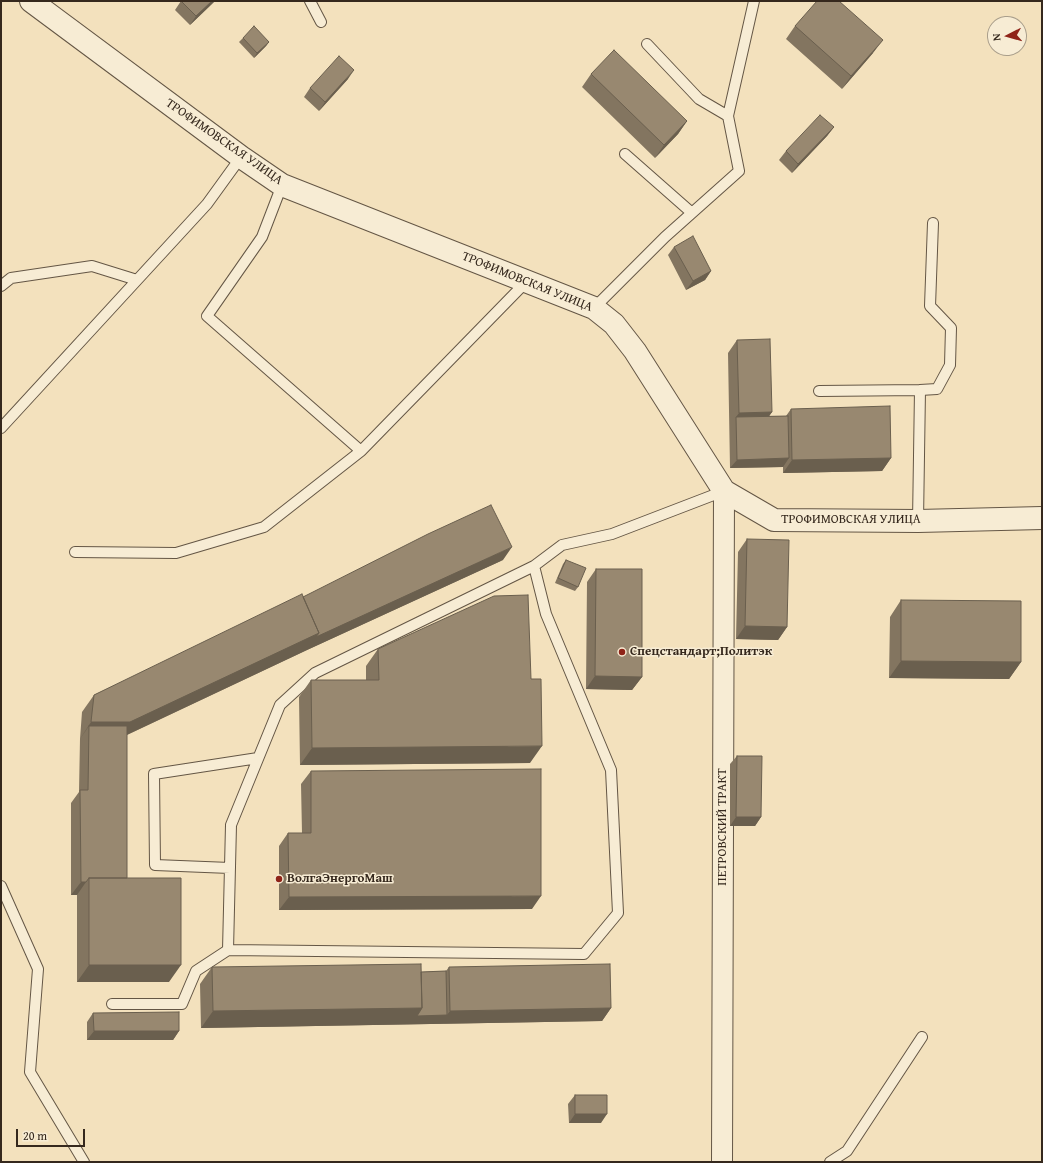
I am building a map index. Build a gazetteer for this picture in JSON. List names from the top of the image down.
{
  "streets": {
    "street": ["ТРОФИМОВСКАЯ УЛИЦА", "ПЕТРОВСКИЙ ТРАКТ"]
  },
  "crossings": [
    ["ТРОФИМОВСКАЯ УЛИЦА", "ПЕТРОВСКИЙ ТРАКТ"]
  ],
  "places": ["Спецстандарт;Политэк", "ВолгаЭнергоМаш"],
  "scale_bar": "20 m",
  "north": "left"
}
